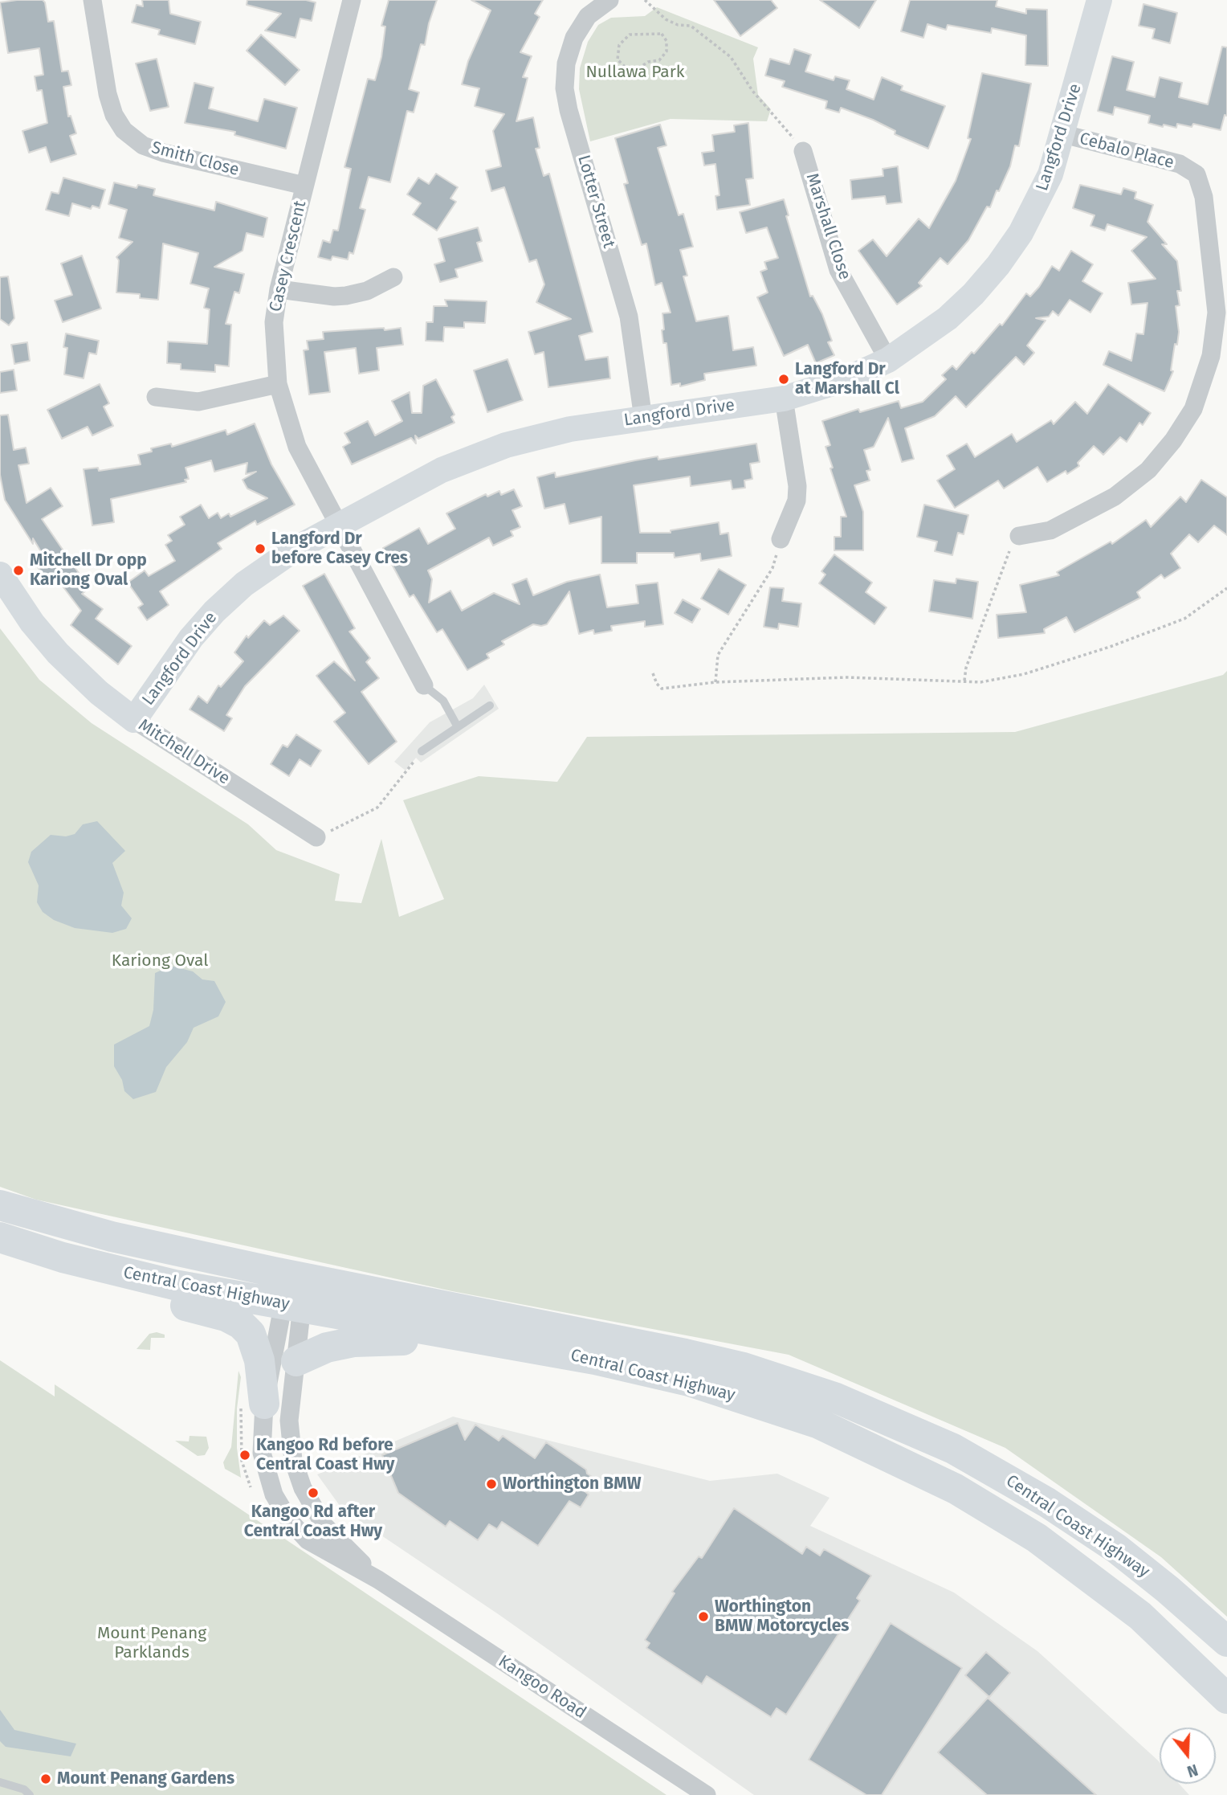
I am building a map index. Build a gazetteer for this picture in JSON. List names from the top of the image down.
{
  "streets": {
    "highway": ["Central Coast Highway"],
    "street": [
      "Langford Drive",
      "Cebalo Place",
      "Smith Close",
      "Lotter Street",
      "Marshall Close",
      "Casey Crescent",
      "Mitchell Drive",
      "Kangoo Road"
    ]
  },
  "crossings": [
    ["Langford Drive", "Cebalo Place"],
    ["Langford Drive", "Lotter Street"],
    ["Langford Drive", "Marshall Close"],
    ["Langford Drive", "Casey Crescent"],
    ["Langford Drive", "Mitchell Drive"],
    ["Smith Close", "Casey Crescent"],
    ["Central Coast Highway", "Kangoo Road"]
  ],
  "parks": ["Nullawa Park", "Kariong Oval", "Mount Penang Parklands"],
  "places": [
    "Langford Dr at Marshall Cl",
    "Langford Dr before Casey Cres",
    "Mitchell Dr opp Kariong Oval",
    "Kangoo Rd before Central Coast Hwy",
    "Worthington BMW",
    "Kangoo Rd after Central Coast Hwy",
    "Worthington BMW Motorcycles",
    "Mount Penang Gardens"
  ],
  "north": "bottom"
}
